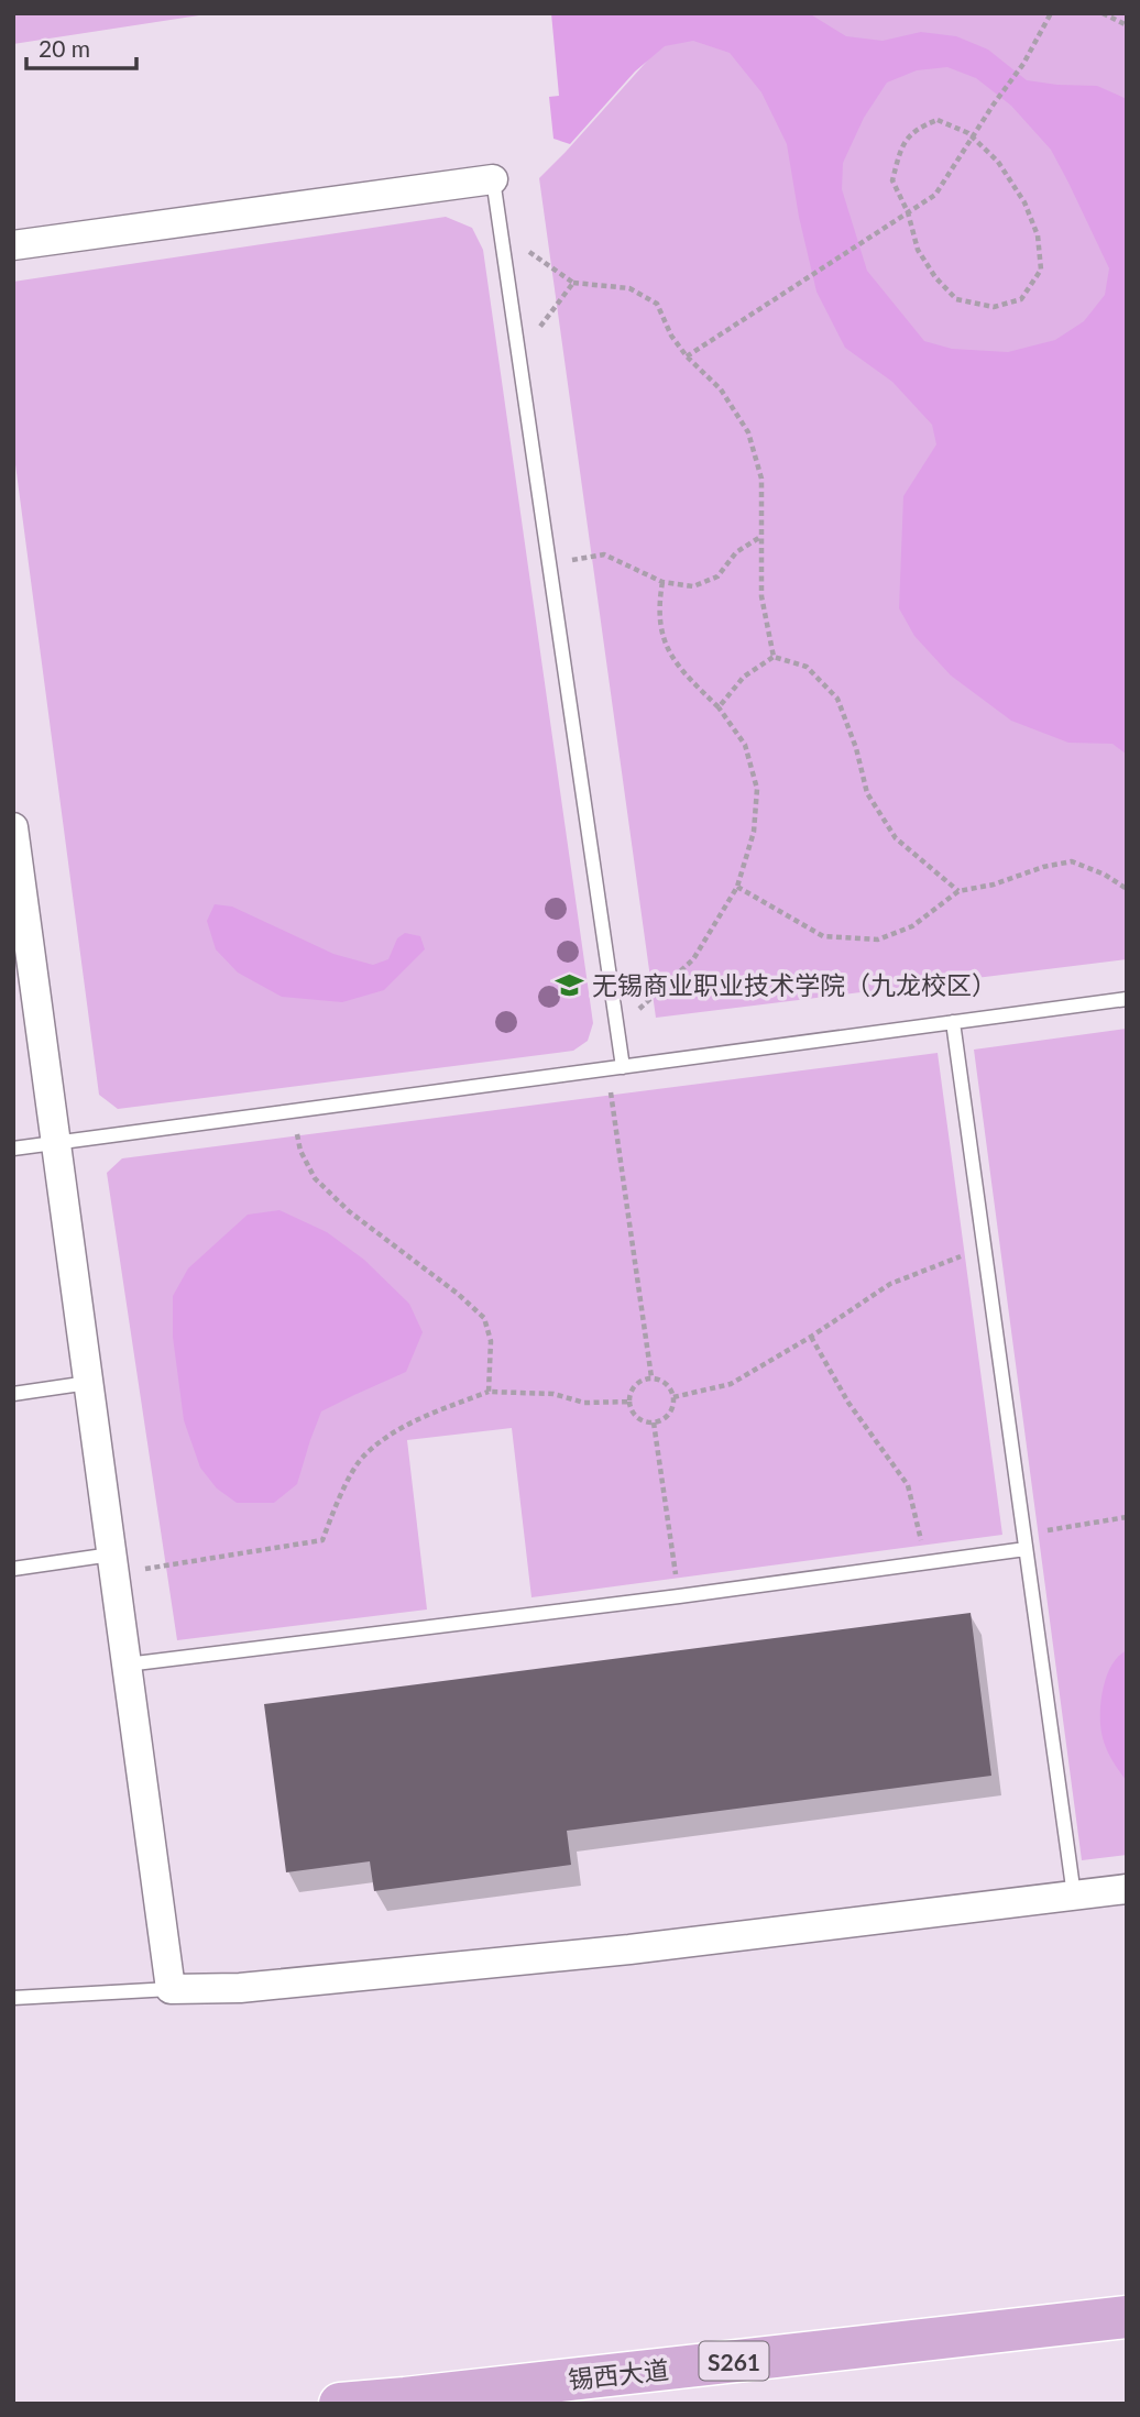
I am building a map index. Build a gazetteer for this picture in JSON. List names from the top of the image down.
{
  "streets": {
    "main road": ["S261", "锡西大道"]
  },
  "places": {
    "school or university": ["无锡商业职业技术学院（九龙校区）"]
  },
  "scale_bar": "20 m"
}
